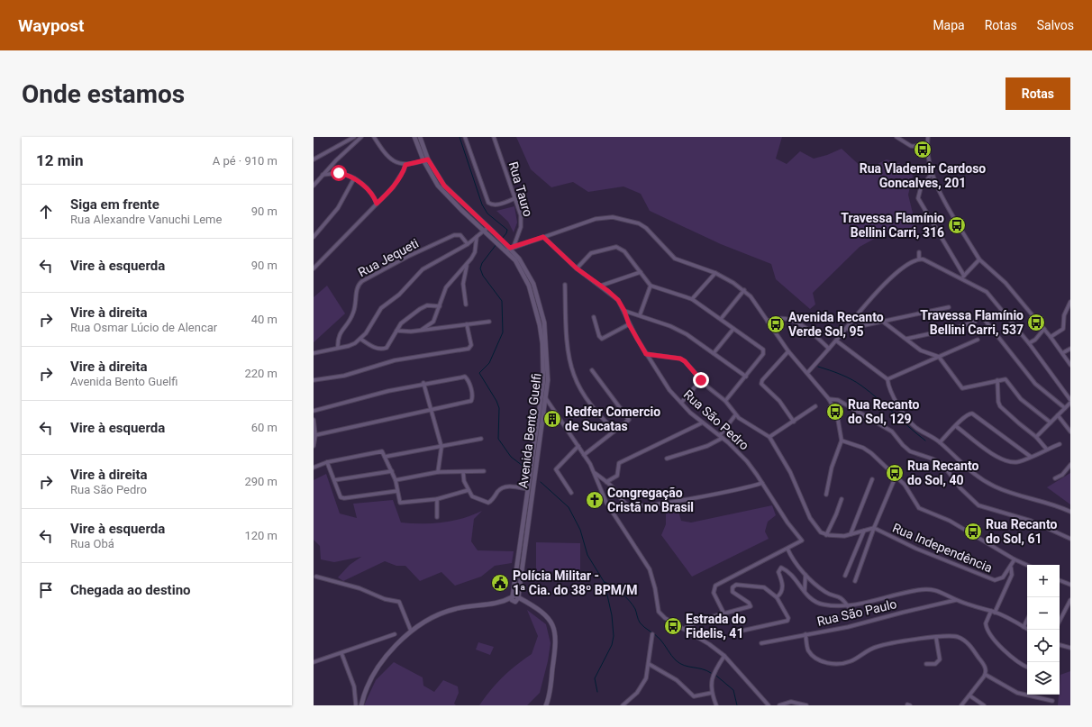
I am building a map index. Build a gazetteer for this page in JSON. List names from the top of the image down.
{
  "streets": {
    "main road": ["Avenida Bento Guelfi"],
    "street": [
      "Rua Tauro",
      "Rua Jequeti",
      "Rua São Pedro",
      "Rua Independência",
      "Rua São Paulo"
    ]
  },
  "crossings": [
    ["Rua Tauro", "Avenida Bento Guelfi"]
  ],
  "places": {
    "bus stop": [
      "Rua Vlademir Cardoso Goncalves, 201",
      "Travessa Flamínio Bellini Carri, 316",
      "Travessa Flamínio Bellini Carri, 537",
      "Avenida Recanto Verde Sol, 95",
      "Rua Recanto do Sol, 129",
      "Rua Recanto do Sol, 40",
      "Rua Recanto do Sol, 61",
      "Estrada do Fidelis, 41"
    ],
    "building": ["Redfer Comercio de Sucatas"],
    "church": ["Congregação Cristã no Brasil"],
    "public building": ["Polícia Militar - 1ª Cia. do 38º BPM/M"]
  },
  "page": {
    "header": "Waypost",
    "nav": ["Mapa", "Rotas", "Salvos"],
    "buttons": "Rotas",
    "title": "Onde estamos",
    "heading": ["12 min", "A pé · 910 m"],
    "list": [
      ["Siga em frente", "Rua Alexandre Vanuchi Leme", "90 m"],
      ["Vire à esquerda", "90 m"],
      ["Vire à direita", "Rua Osmar Lúcio de Alencar", "40 m"],
      ["Vire à direita", "Avenida Bento Guelfi", "220 m"],
      ["Vire à esquerda", "60 m"],
      ["Vire à direita", "Rua São Pedro", "290 m"],
      ["Vire à esquerda", "Rua Obá", "120 m"],
      "Chegada ao destino"
    ],
    "map_buttons": ["+", "−"]
  }
}
